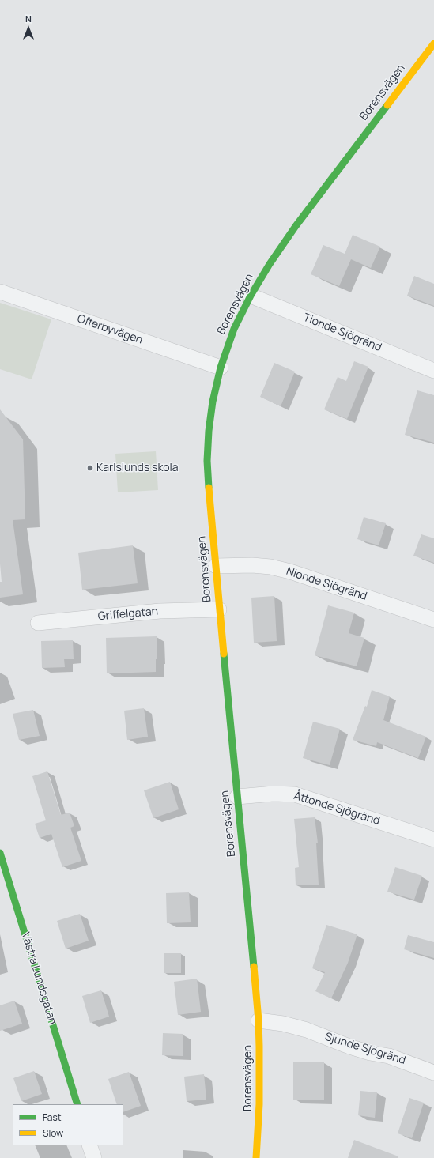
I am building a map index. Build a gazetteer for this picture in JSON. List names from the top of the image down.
{
  "streets": {
    "street": [
      "Borensvägen",
      "Offerbyvägen",
      "Tionde Sjögränd",
      "Nionde Sjögränd",
      "Griffelgatan",
      "Åttonde Sjögränd",
      "Västra Lundsgatan",
      "Sjunde Sjögränd"
    ]
  },
  "crossings": [
    ["Borensvägen", "Offerbyvägen"],
    ["Borensvägen", "Tionde Sjögränd"],
    ["Borensvägen", "Nionde Sjögränd"],
    ["Borensvägen", "Griffelgatan"],
    ["Borensvägen", "Åttonde Sjögränd"],
    ["Borensvägen", "Sjunde Sjögränd"]
  ],
  "places": ["Karlslunds skola"],
  "legend": ["Fast", "Slow"],
  "north": "top"
}
